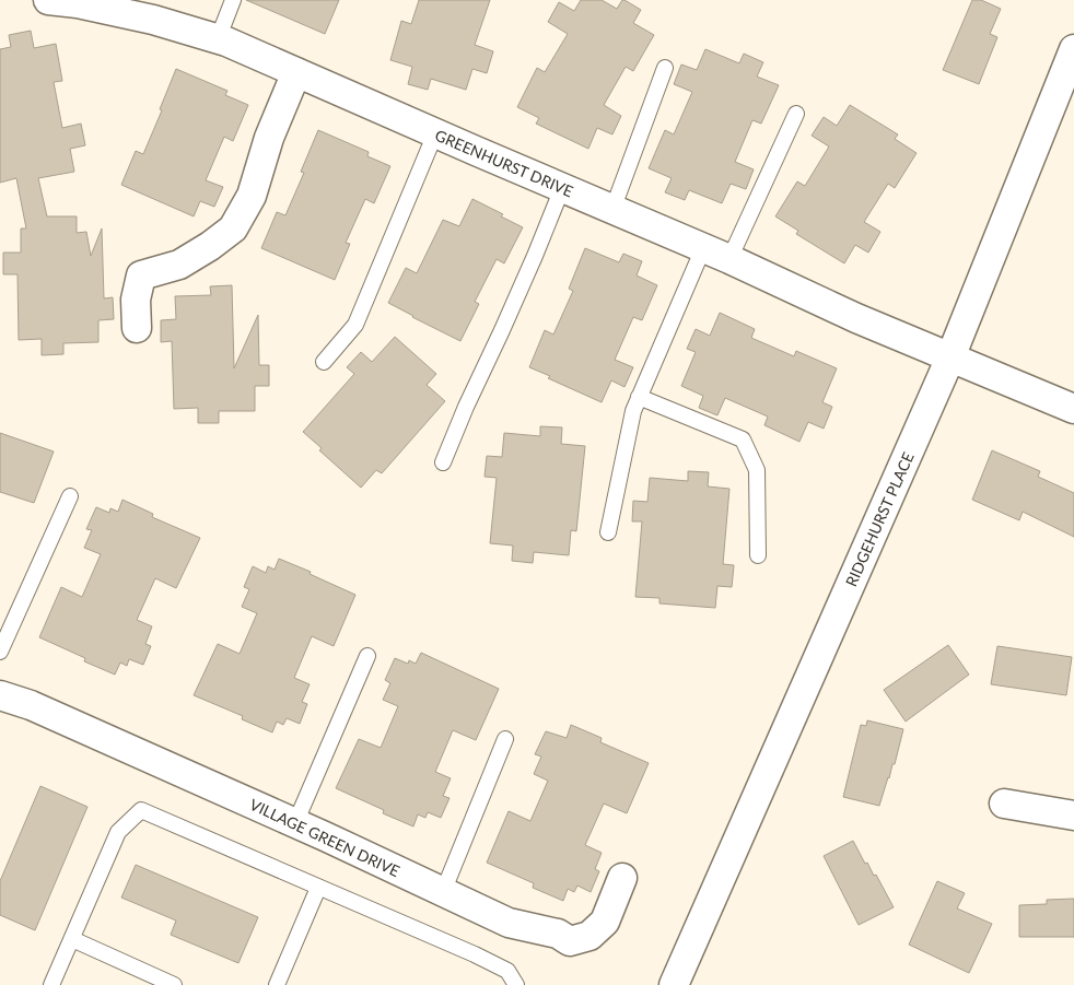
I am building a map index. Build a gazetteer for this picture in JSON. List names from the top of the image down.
{
  "streets": {
    "street": ["GREENHURST DRIVE", "RIDGEHURST PLACE", "VILLAGE GREEN DRIVE"]
  },
  "crossings": [
    ["GREENHURST DRIVE", "RIDGEHURST PLACE"]
  ]
}
